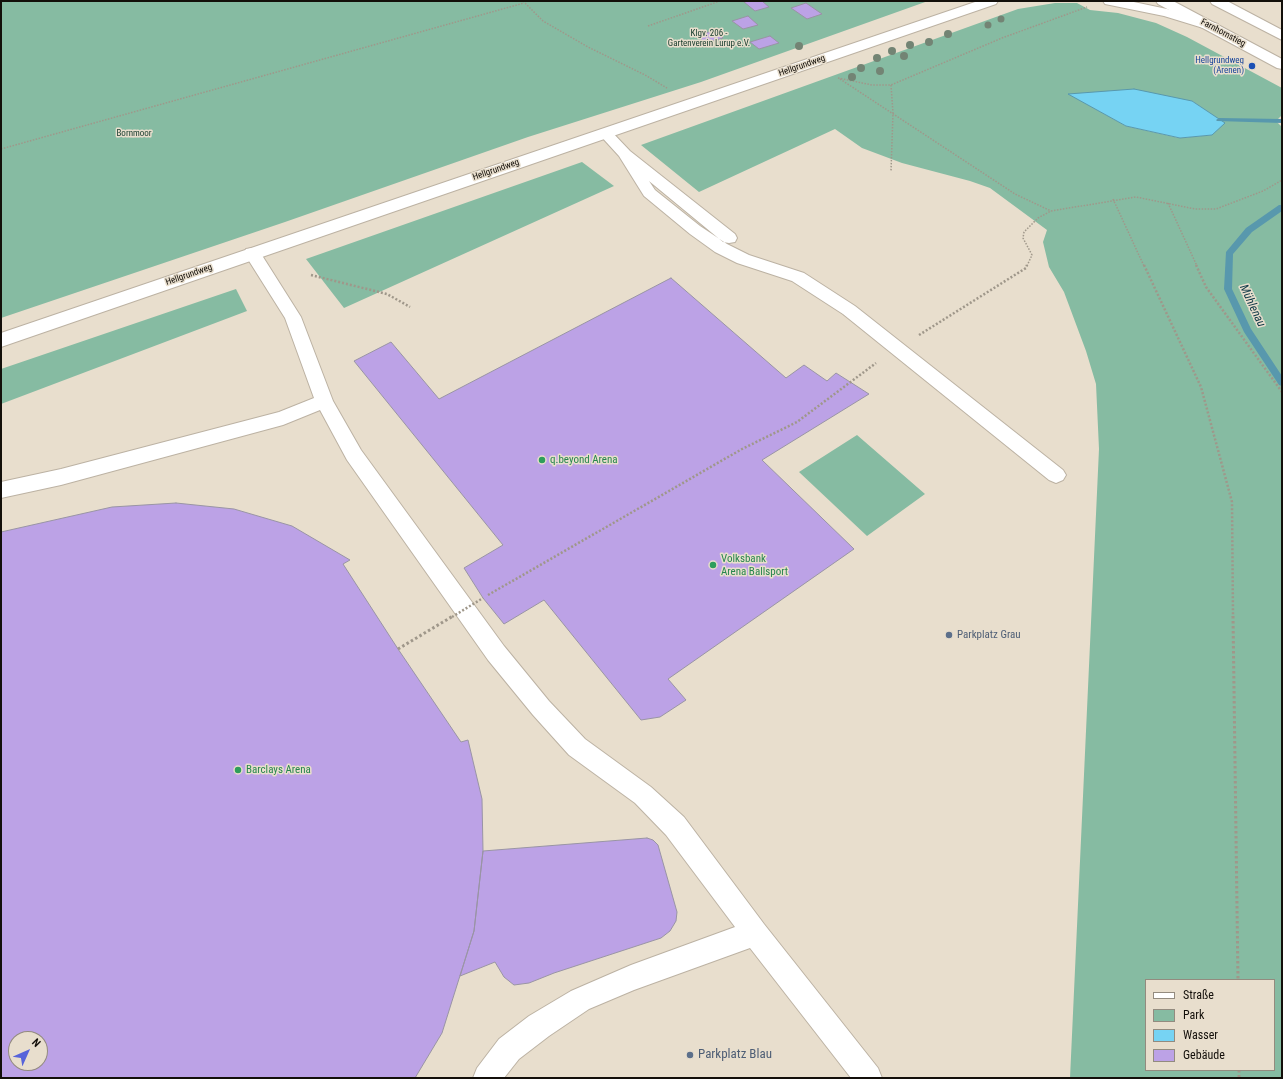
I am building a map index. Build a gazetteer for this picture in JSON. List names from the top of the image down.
{
  "streets": {
    "street": ["Farnhornstieg", "Hellgrundweg"]
  },
  "water": ["Mühlenau"],
  "parks": ["Klgv. 206 - Gartenverein Lurup e.V.", "Bornmoor"],
  "places": [
    "Hellgrundweg (Arenen)",
    "q.beyond Arena",
    "Volksbank Arena Ballsport",
    "Parkplatz Grau",
    "Barclays Arena",
    "Parkplatz Blau"
  ],
  "legend": [
    "Straße",
    "Park",
    "Wasser",
    "Gebäude"
  ],
  "north": "top right"
}
